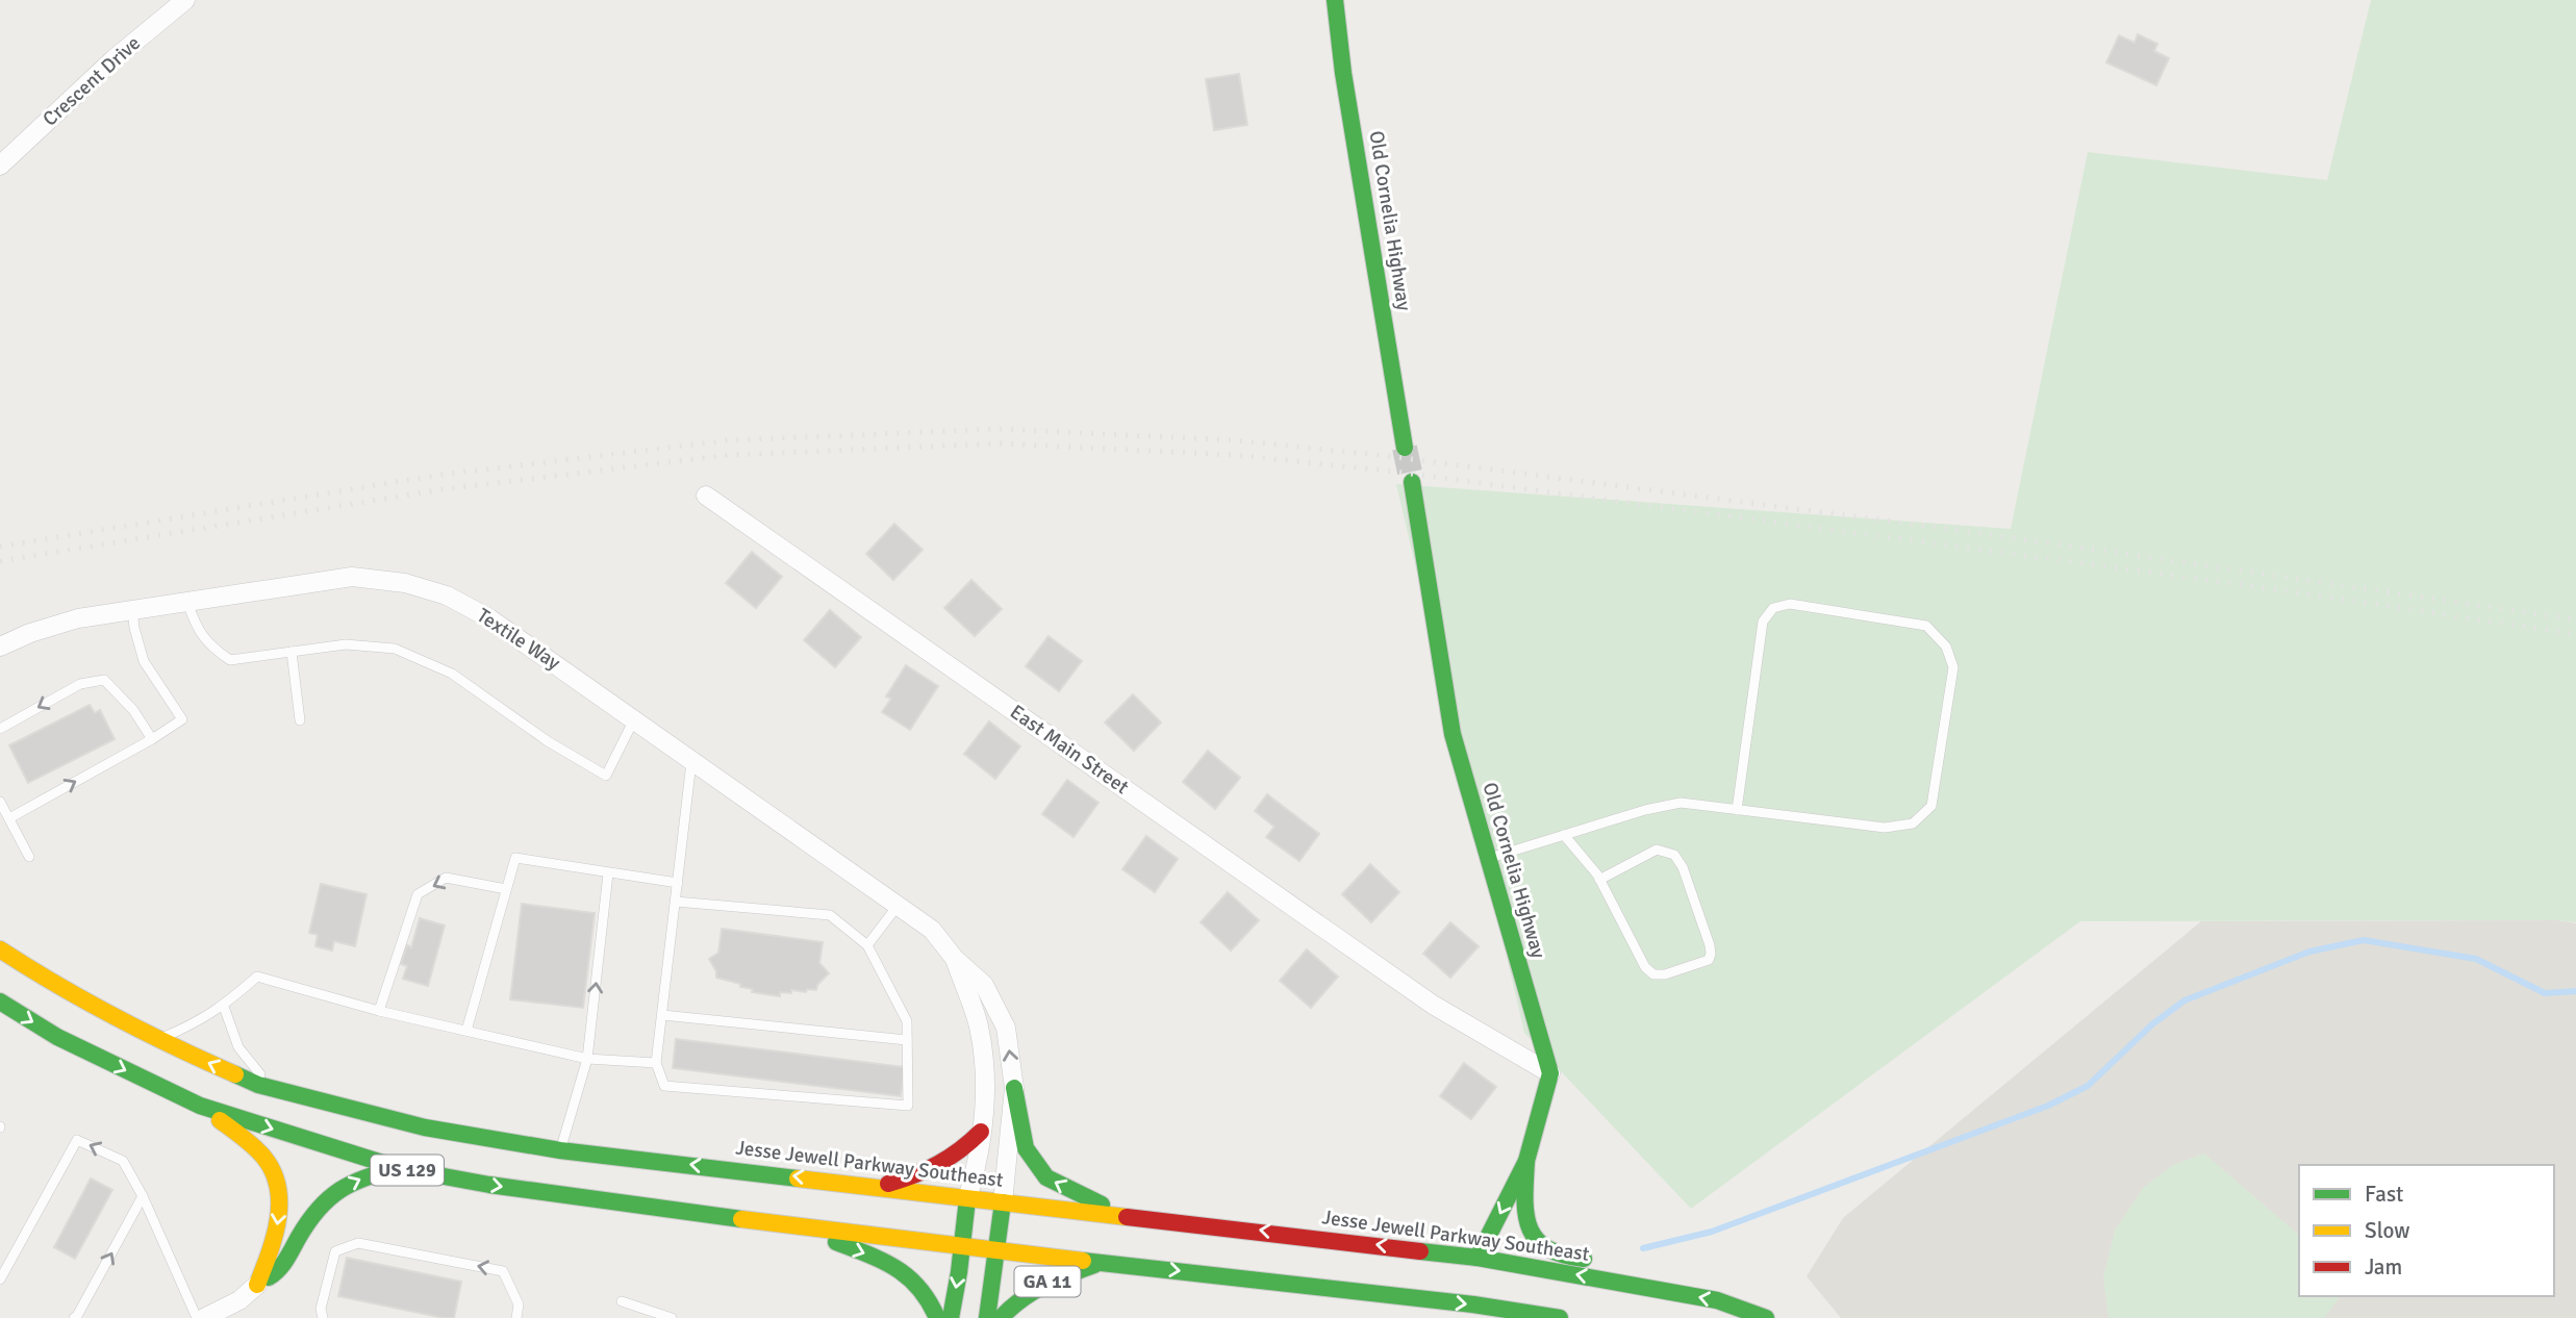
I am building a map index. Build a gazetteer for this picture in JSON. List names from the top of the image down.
{
  "streets": {
    "main road": [
      "Old Cornelia Highway",
      "Jesse Jewell Parkway Southeast",
      "US 129",
      "GA 11"
    ],
    "street": ["Crescent Drive", "Textile Way", "East Main Street"]
  },
  "crossings": [
    ["Old Cornelia Highway", "East Main Street"],
    ["Textile Way", "Jesse Jewell Parkway Southeast"]
  ],
  "legend": ["Fast", "Slow", "Jam"]
}
